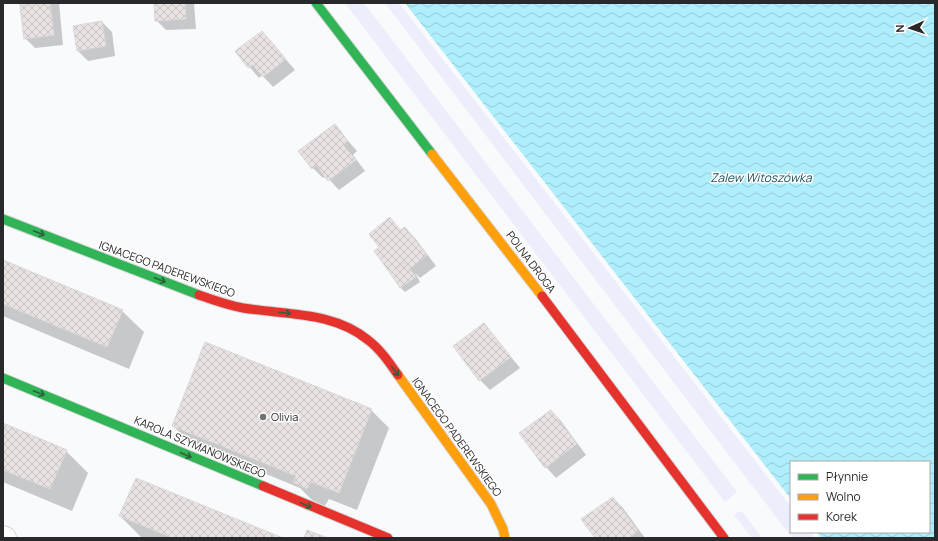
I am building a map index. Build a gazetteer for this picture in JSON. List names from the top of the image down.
{
  "streets": {
    "street": ["POLNA DROGA", "IGNACEGO PADEREWSKIEGO", "KAROLA SZYMANOWSKIEGO"]
  },
  "one_way": ["IGNACEGO PADEREWSKIEGO", "KAROLA SZYMANOWSKIEGO"],
  "water": ["Zalew Witoszówka"],
  "places": ["Olivia"],
  "legend": ["Płynnie", "Wolno", "Korek"],
  "north": "left"
}
